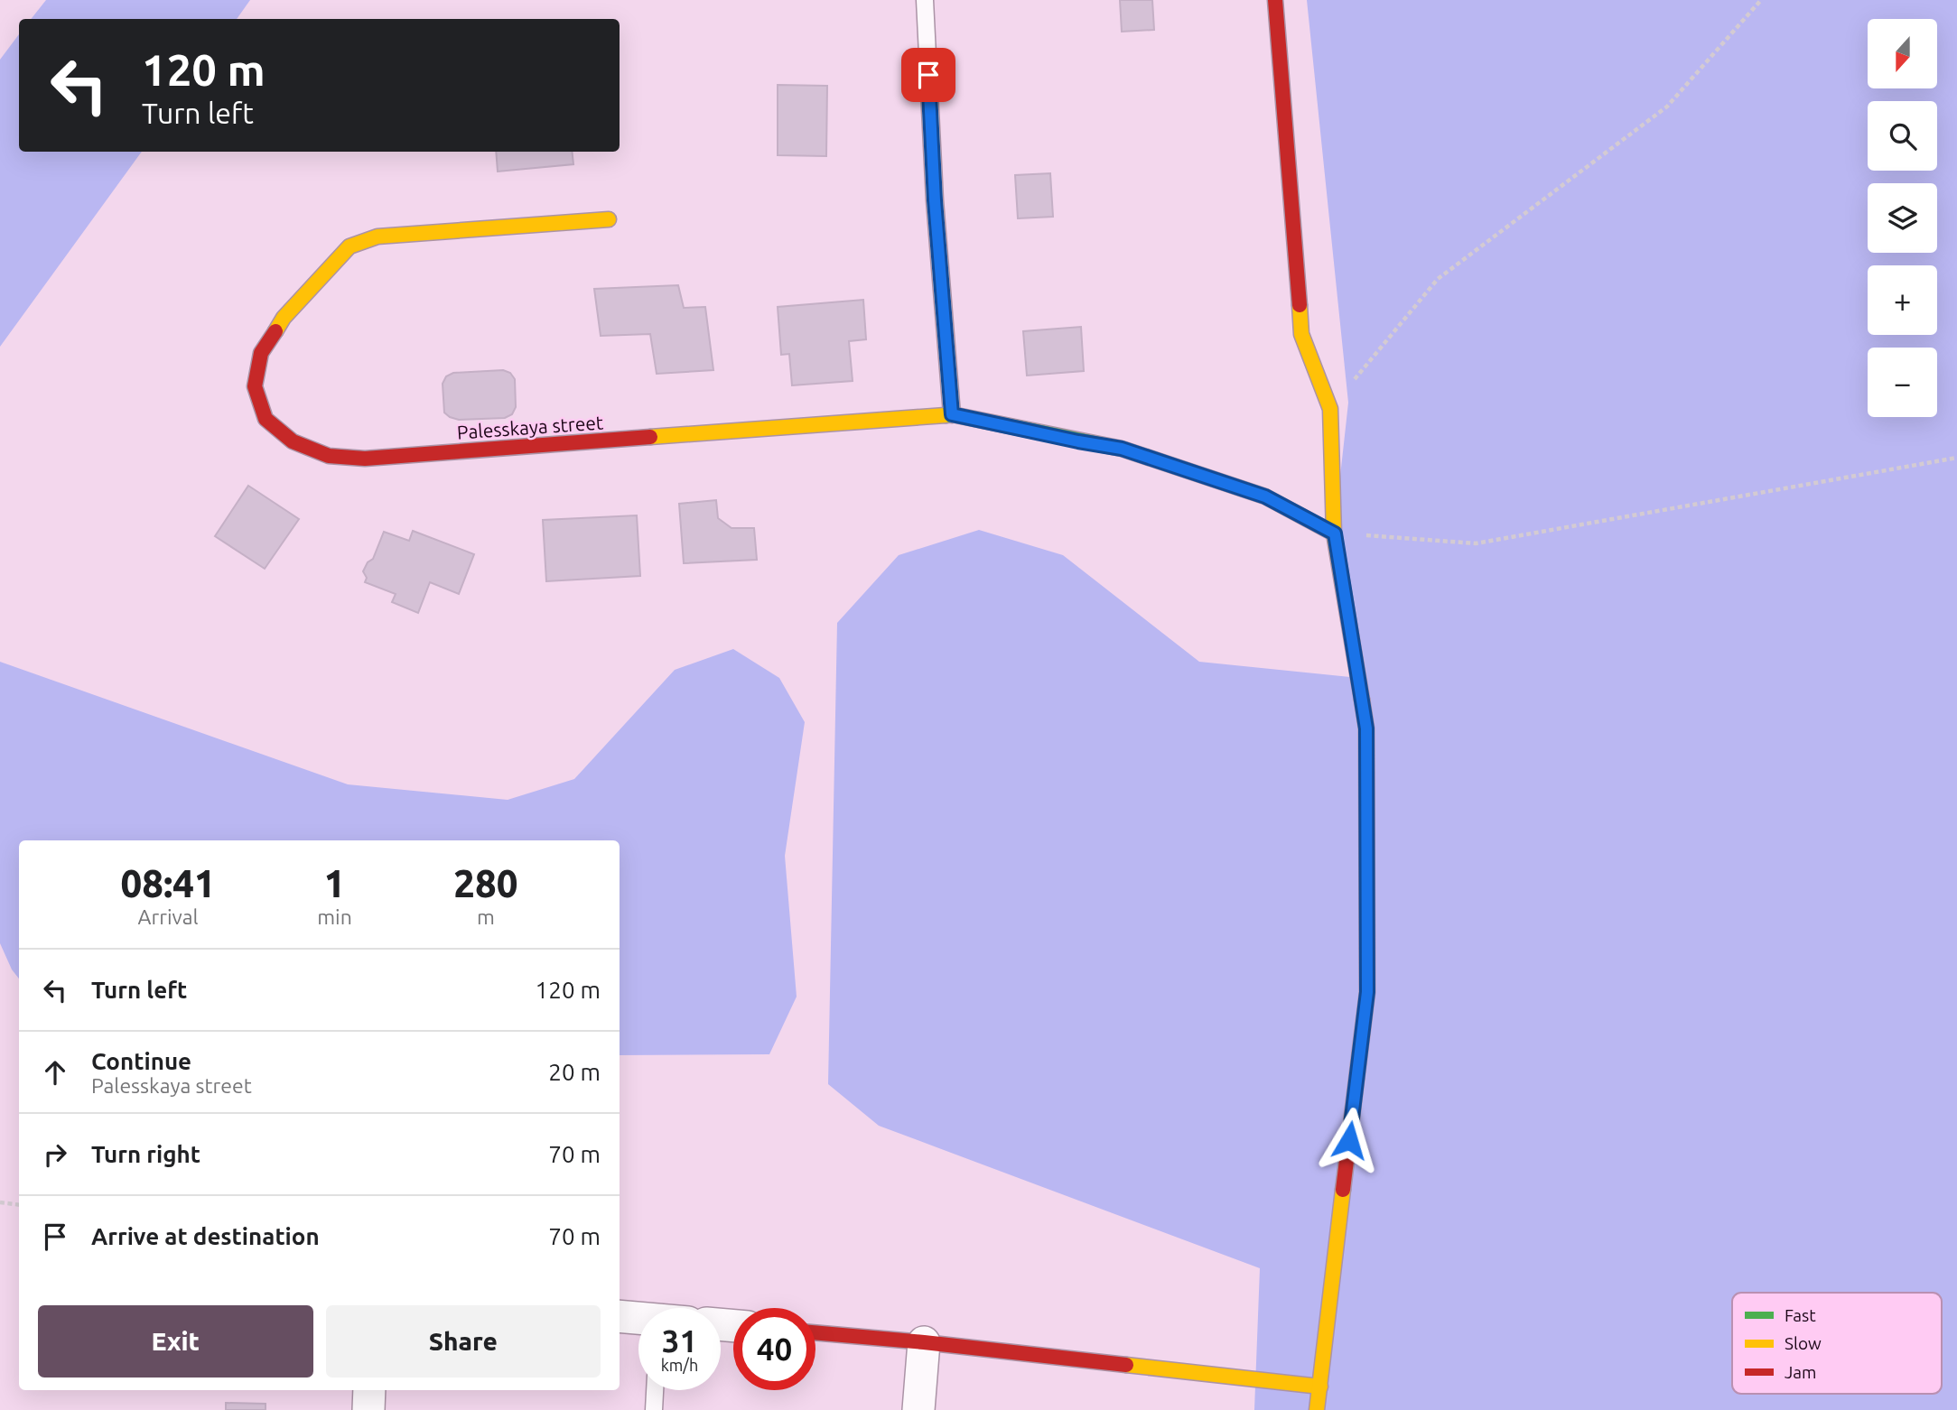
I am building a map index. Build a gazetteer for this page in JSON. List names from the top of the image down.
{
  "streets": {
    "street": ["Palesskaya street"]
  },
  "legend": ["Fast", "Slow", "Jam"],
  "north": "bottom",
  "page": {
    "map_buttons": ["+", "−"],
    "turn": ["120 m", "Turn left"],
    "eta": [
      "08:41",
      "Arrival",
      "1",
      "min",
      "280",
      "m"
    ],
    "list": [
      {
        "name": "Turn left",
        "value": "120 m"
      },
      {
        "name": "Continue",
        "note": "Palesskaya street",
        "value": "20 m"
      },
      {
        "name": "Turn right",
        "value": "70 m"
      },
      {
        "name": "Arrive at destination",
        "value": "70 m"
      }
    ],
    "buttons": ["Exit", "Share"],
    "speed": "31 km/h",
    "limit": "40"
  }
}
